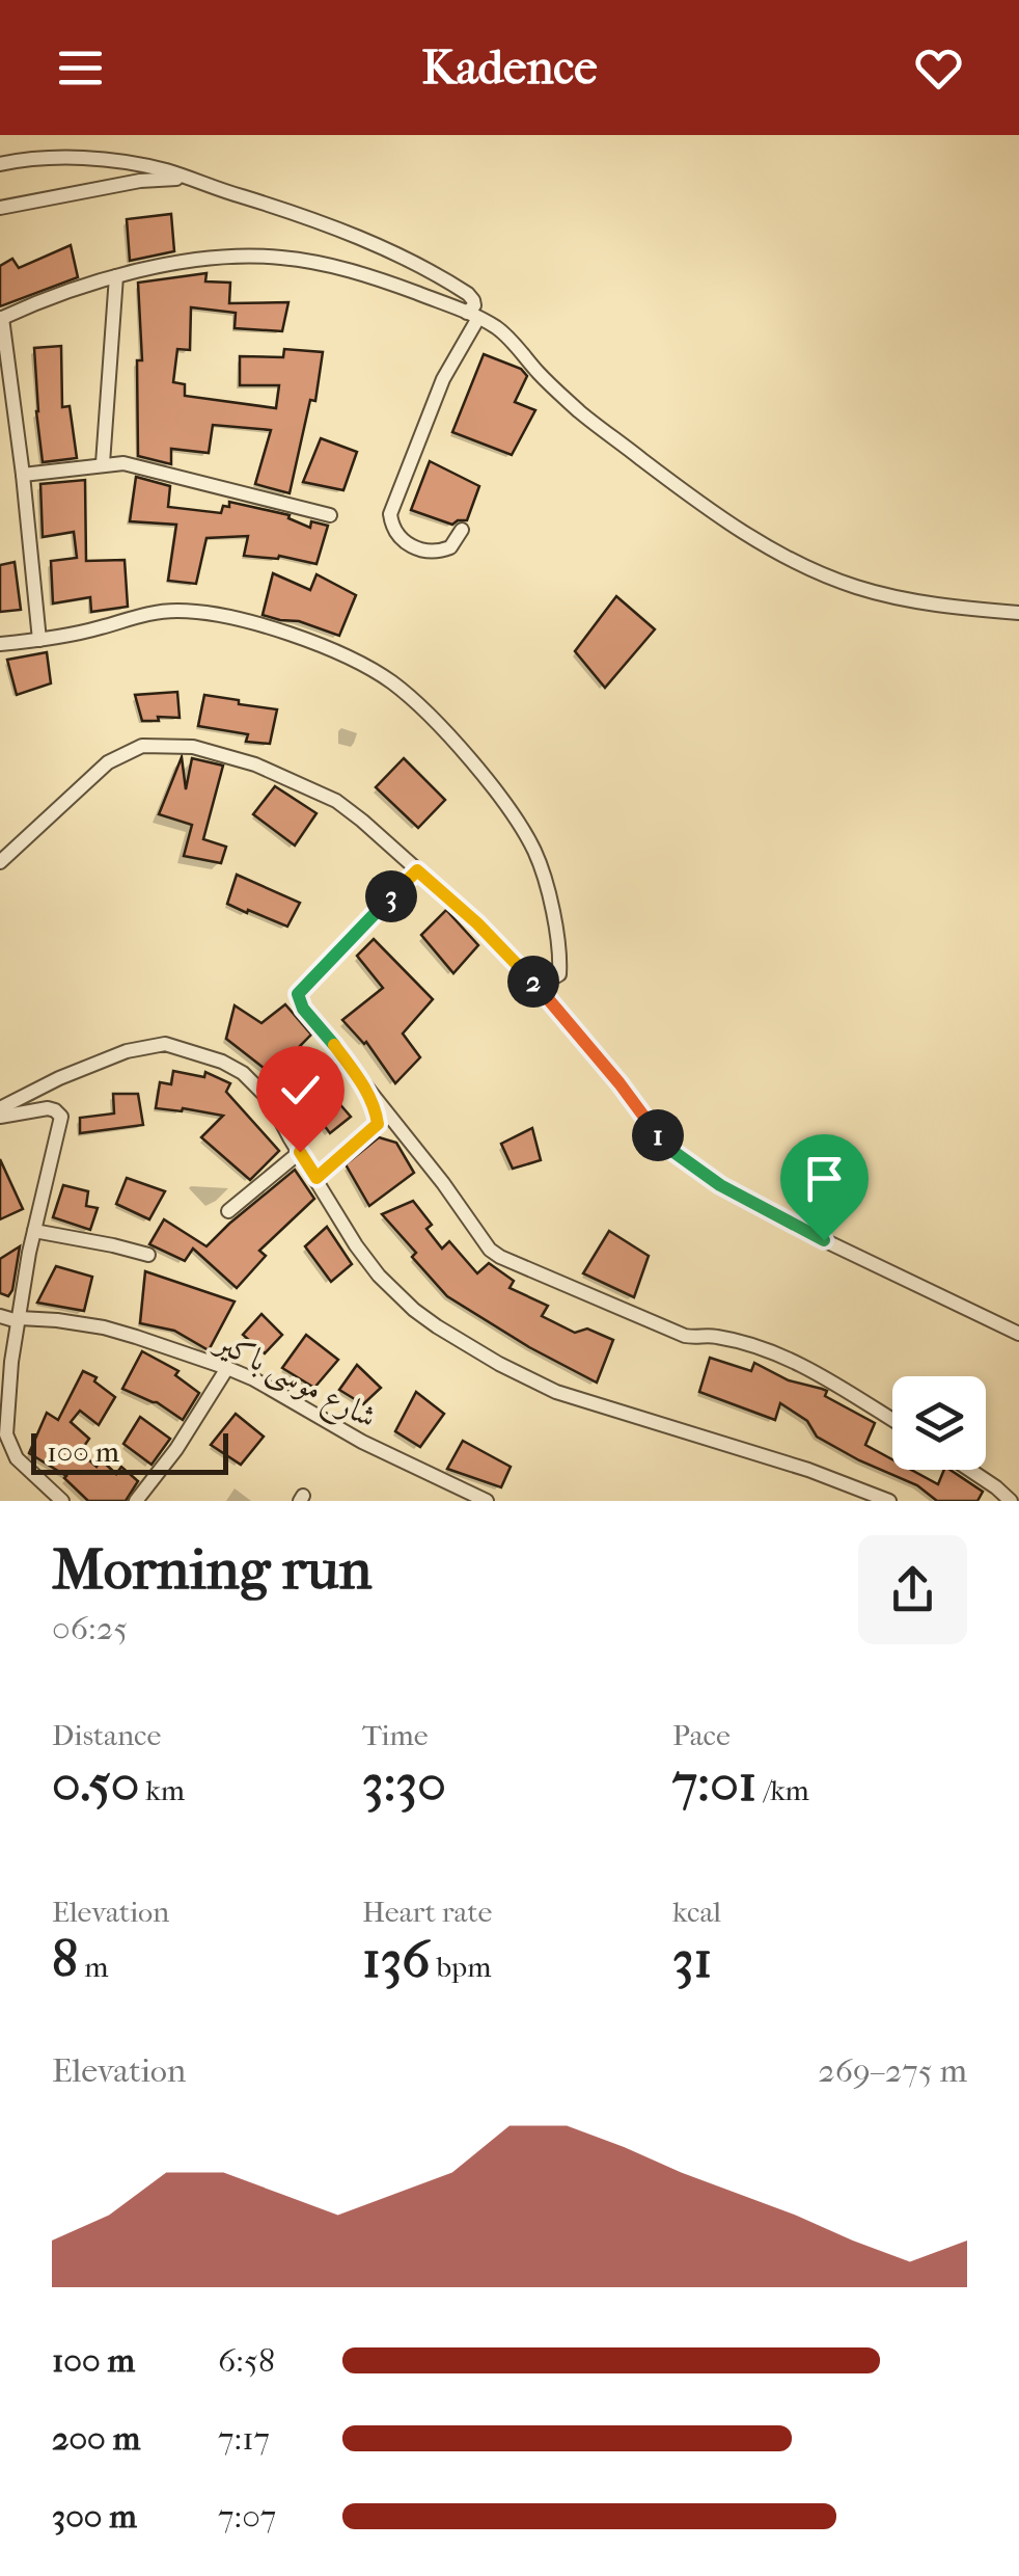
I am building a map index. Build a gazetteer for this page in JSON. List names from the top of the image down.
{
  "streets": {
    "street": ["شارع موسى باكير"]
  },
  "scale_bar": "100 m",
  "page": {
    "header": "Kadence",
    "pins": ["3", "2", "1"],
    "scale": "100 m",
    "heading": ["Morning run", "06:25"],
    "stats": [
      ["Distance", "0.50 km"],
      ["Time", "3:30"],
      ["Pace", "7:01 /km"],
      ["Elevation", "8 m"],
      ["Heart rate", "136 bpm"],
      ["kcal", "31"]
    ],
    "chart": ["Elevation", "269–275 m"],
    "list": [
      {
        "name": "100 m",
        "note": "6:58"
      },
      {
        "name": "200 m",
        "note": "7:17"
      },
      {
        "name": "300 m",
        "note": "7:07"
      }
    ]
  }
}
